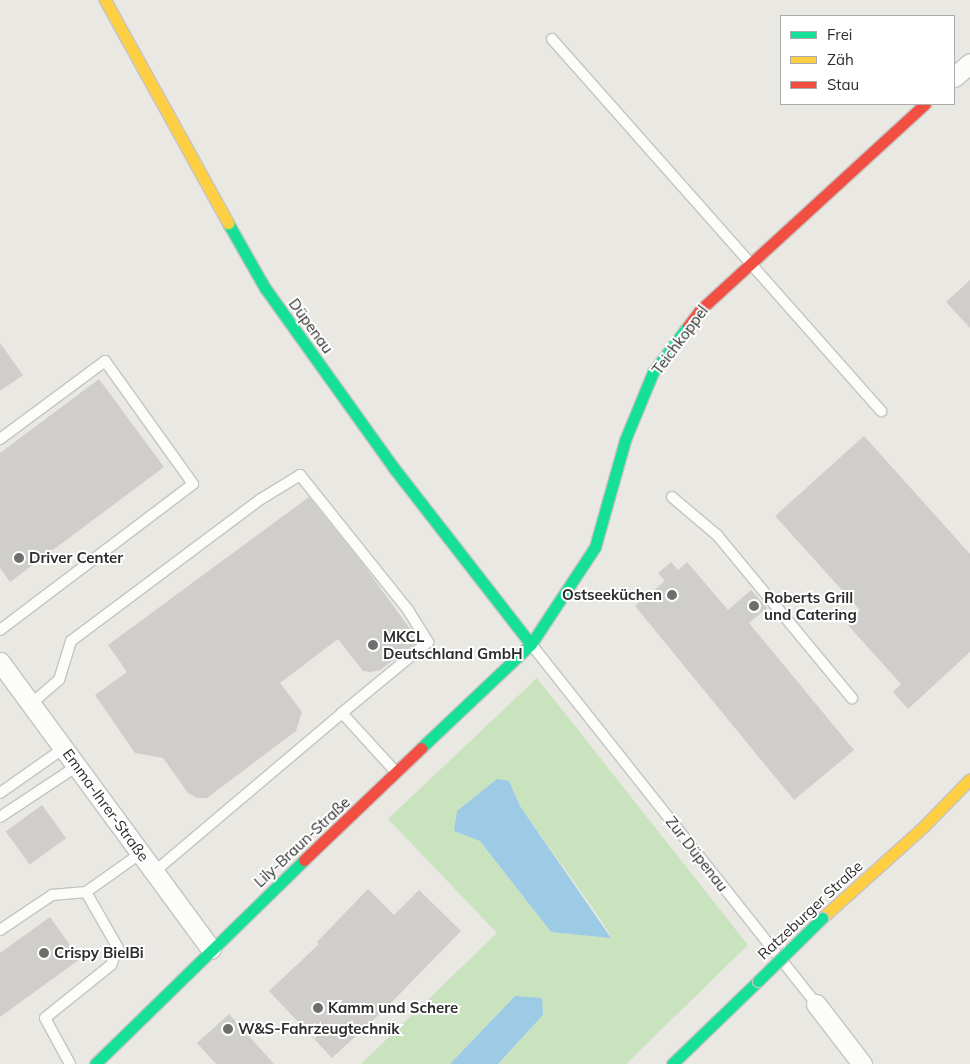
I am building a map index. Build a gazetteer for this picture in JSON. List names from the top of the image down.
{
  "streets": {
    "street": [
      "Düpenau",
      "Teichkoppel",
      "Emma-Ihrer-Straße",
      "Lily-Braun-Straße",
      "Zur Düpenau",
      "Ratzeburger Straße"
    ]
  },
  "crossings": [
    ["Düpenau", "Teichkoppel"],
    ["Düpenau", "Lily-Braun-Straße"],
    ["Düpenau", "Zur Düpenau"],
    ["Teichkoppel", "Lily-Braun-Straße"],
    ["Teichkoppel", "Zur Düpenau"],
    ["Emma-Ihrer-Straße", "Lily-Braun-Straße"],
    ["Lily-Braun-Straße", "Zur Düpenau"]
  ],
  "places": [
    "Driver Center",
    "Ostseeküchen",
    "Roberts Grill und Catering",
    "MKCL Deutschland GmbH",
    "Crispy BielBi",
    "Kamm und Schere",
    "W&S-Fahrzeugtechnik"
  ],
  "legend": ["Frei", "Zäh", "Stau"]
}
